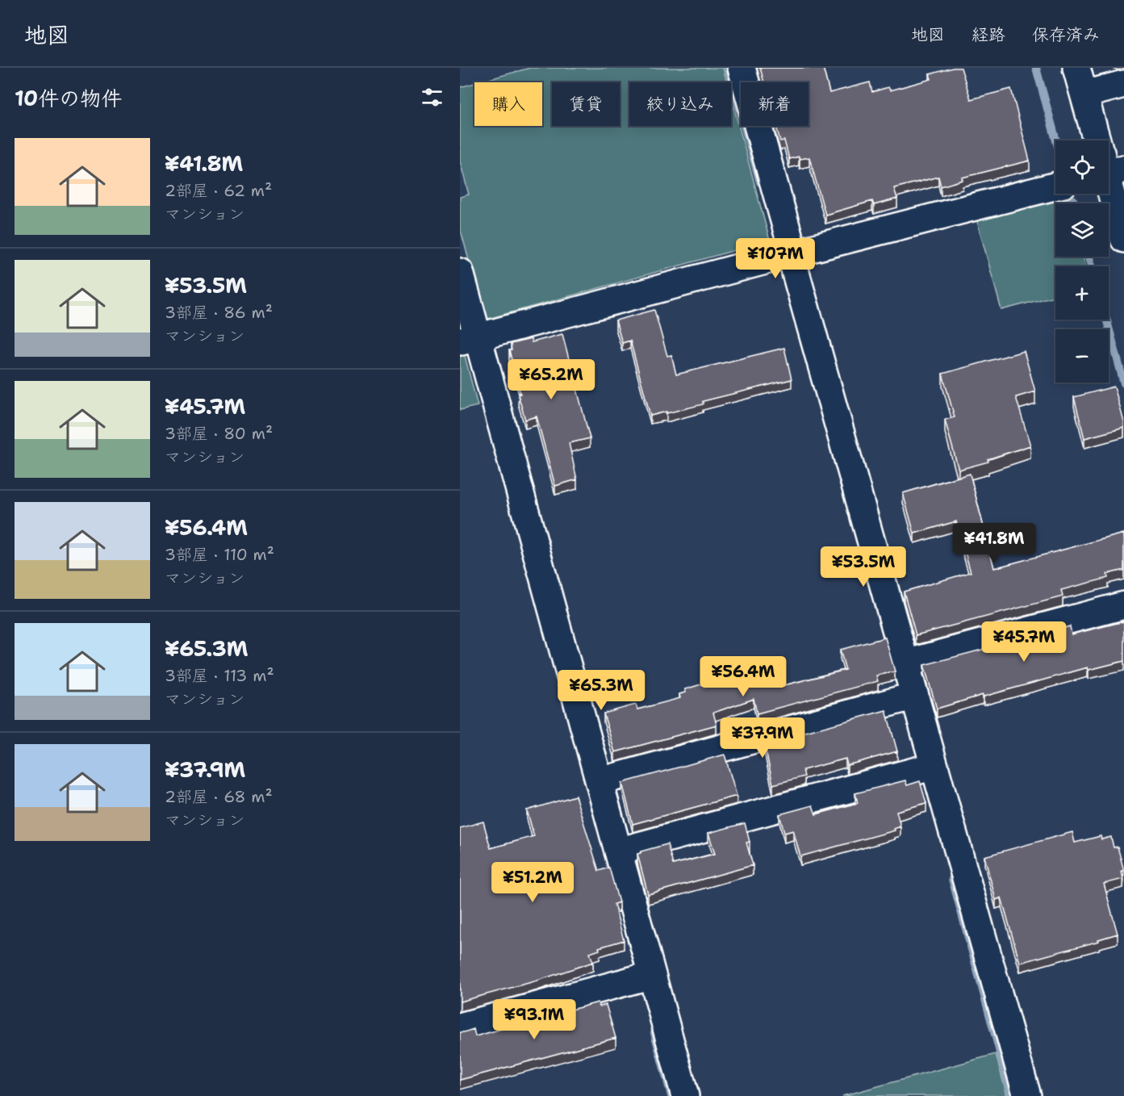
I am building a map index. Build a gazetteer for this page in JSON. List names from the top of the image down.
{
  "page": {
    "header": "地図",
    "nav": ["地図", "経路", "保存済み"],
    "heading": "10件の物件",
    "chip": [
      "購入",
      "賃貸",
      "絞り込み",
      "新着"
    ],
    "list": [
      {
        "name": "¥41.8M",
        "note": "2部屋 · 62 m² · マンション"
      },
      {
        "name": "¥53.5M",
        "note": "3部屋 · 86 m² · マンション"
      },
      {
        "name": "¥45.7M",
        "note": "3部屋 · 80 m² · マンション"
      },
      {
        "name": "¥56.4M",
        "note": "3部屋 · 110 m² · マンション"
      },
      {
        "name": "¥65.3M",
        "note": "3部屋 · 113 m² · マンション"
      },
      {
        "name": "¥37.9M",
        "note": "2部屋 · 68 m² · マンション"
      }
    ],
    "map_buttons": ["+", "−"],
    "price": [
      "¥107M",
      "¥65.2M",
      "¥41.8M",
      "¥53.5M",
      "¥45.7M",
      "¥56.4M",
      "¥65.3M",
      "¥37.9M",
      "¥51.2M",
      "¥93.1M"
    ]
  }
}
